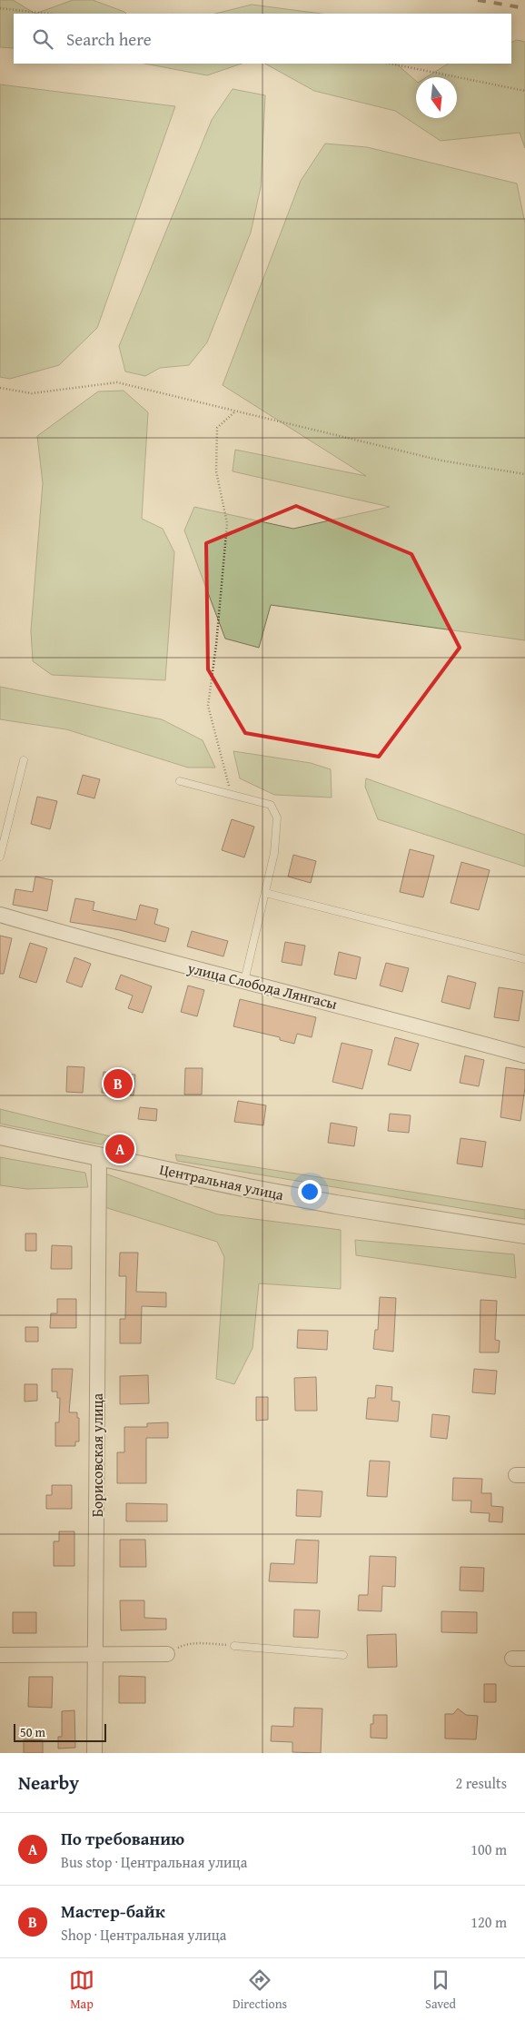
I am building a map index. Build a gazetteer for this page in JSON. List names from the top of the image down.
{
  "streets": {
    "street": ["улица Слобода Лянгасы", "Центральная улица", "Борисовская улица"]
  },
  "crossings": [
    ["Центральная улица", "Борисовская улица"]
  ],
  "scale_bar": "50 m",
  "north": "bottom",
  "page": {
    "search": "Search here",
    "pins": ["B", "A"],
    "scale": "50 m",
    "heading": ["Nearby", "2 results"],
    "list": [
      {
        "mark": "A",
        "name": "По требованию",
        "note": "Bus stop · Центральная улица",
        "value": "100 m"
      },
      {
        "mark": "B",
        "name": "Мастер-байк",
        "note": "Shop · Центральная улица",
        "value": "120 m"
      }
    ],
    "nav": ["Map", "Directions", "Saved"]
  }
}
